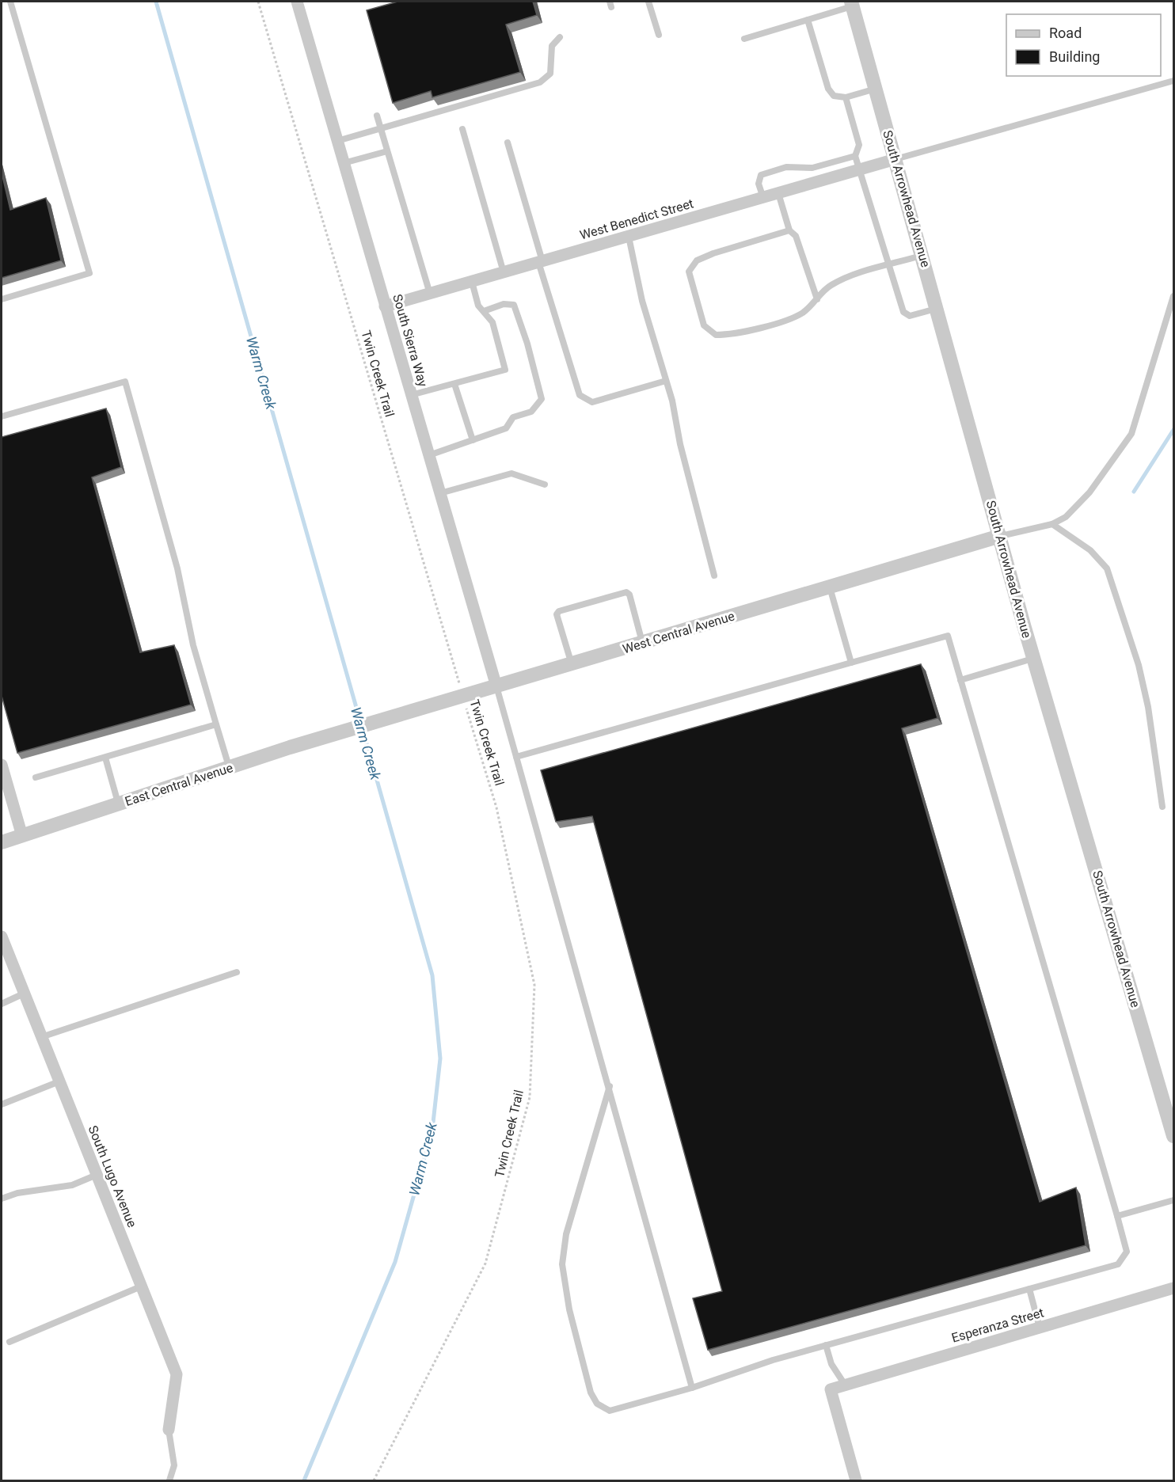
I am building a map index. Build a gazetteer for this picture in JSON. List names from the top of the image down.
{
  "streets": {
    "street": [
      "South Arrowhead Avenue",
      "West Benedict Street",
      "South Sierra Way",
      "West Central Avenue",
      "East Central Avenue",
      "South Lugo Avenue",
      "Esperanza Street"
    ],
    "path": ["Twin Creek Trail"]
  },
  "crossings": [
    ["South Arrowhead Avenue", "West Benedict Street"],
    ["South Arrowhead Avenue", "West Central Avenue"],
    ["West Benedict Street", "South Sierra Way"],
    ["South Sierra Way", "West Central Avenue"],
    ["Twin Creek Trail", "West Central Avenue"],
    ["West Central Avenue", "East Central Avenue"]
  ],
  "water": ["Warm Creek"],
  "legend": ["Road", "Building"]
}
